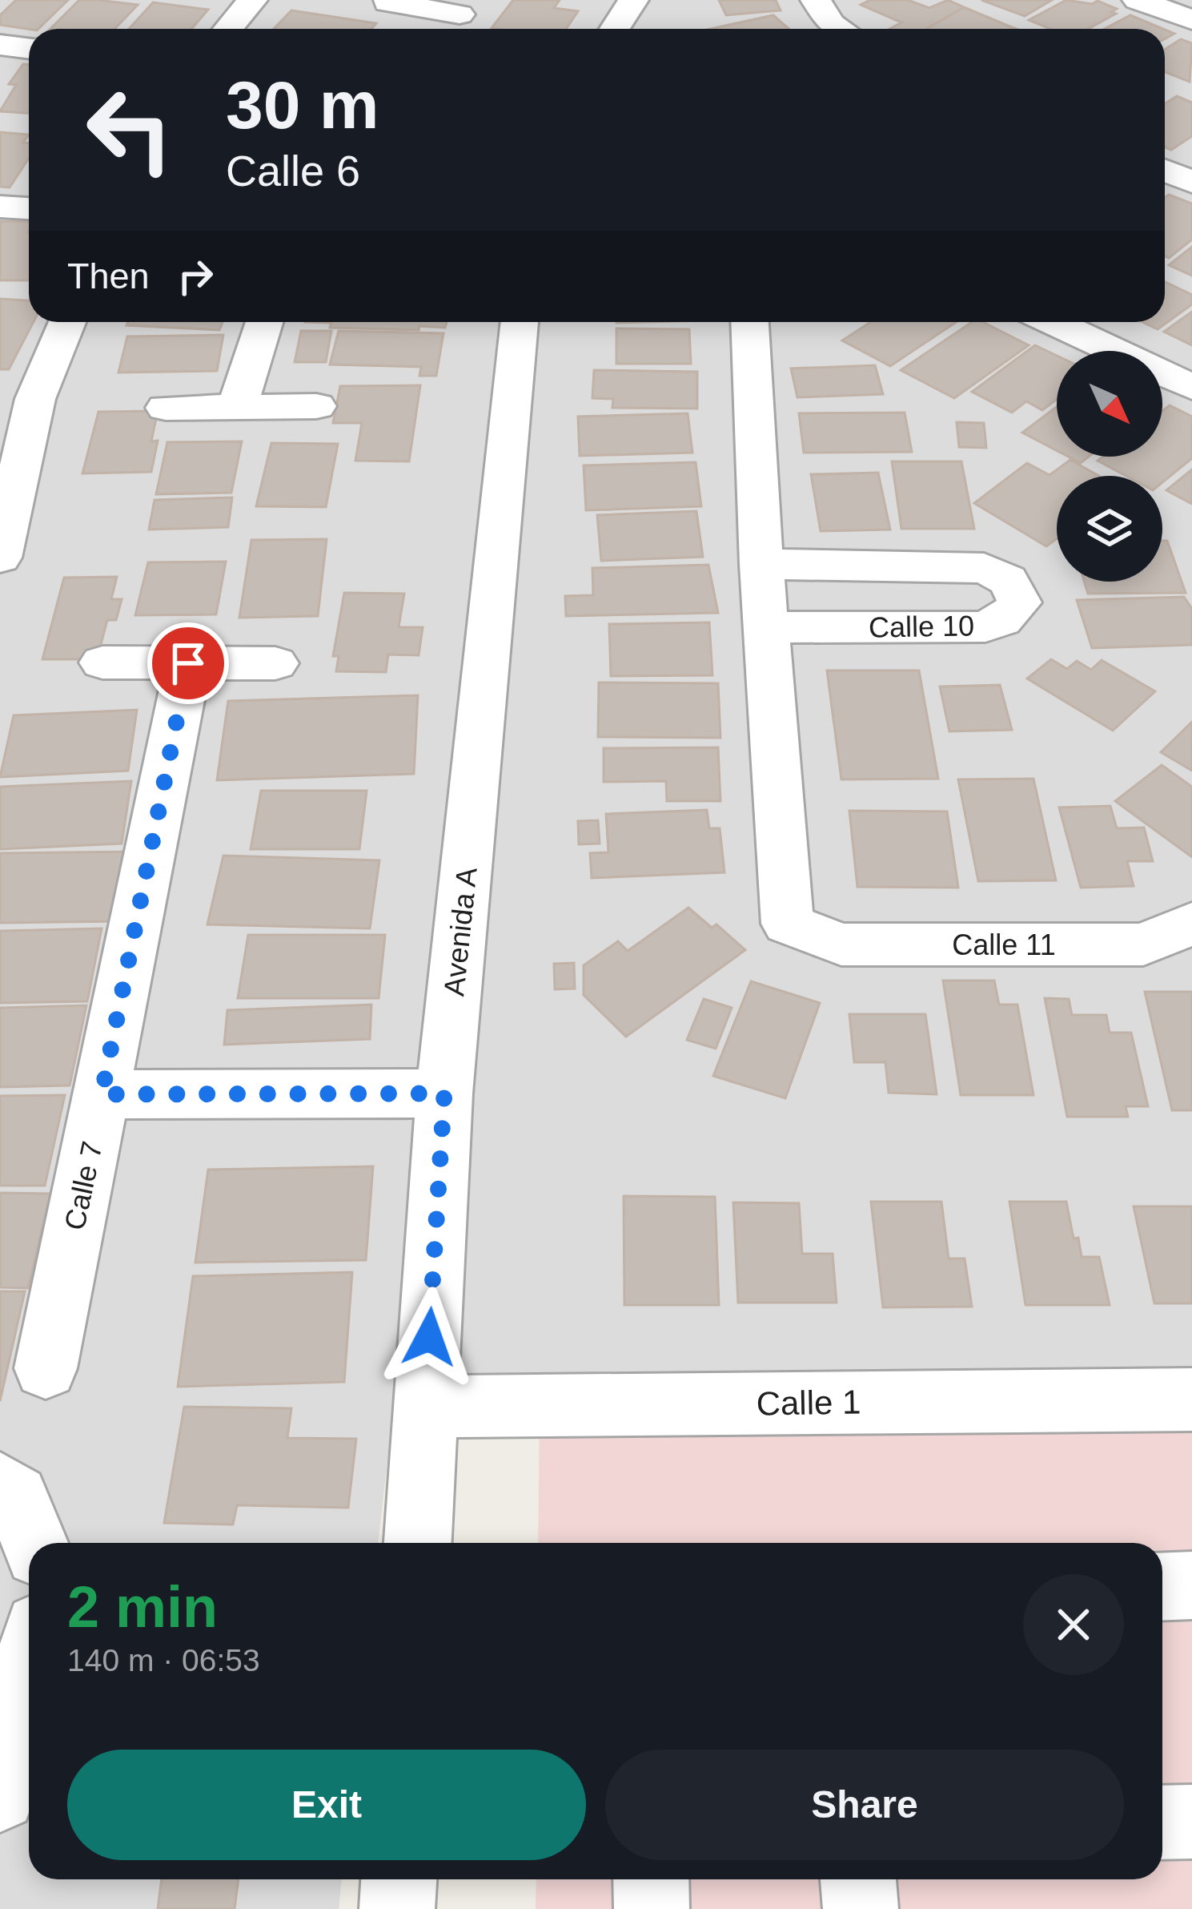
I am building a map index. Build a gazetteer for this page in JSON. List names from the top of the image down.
{
  "streets": {
    "street": [
      "Calle 10",
      "Avenida A",
      "Calle 11",
      "Calle 7",
      "Calle 1"
    ]
  },
  "crossings": [
    ["Calle 10", "Calle 11"],
    ["Avenida A", "Calle 1"]
  ],
  "north": "bottom right",
  "page": {
    "turn": ["30 m", "Calle 6"],
    "then": "Then",
    "heading": ["2 min", "140 m · 06:53"],
    "buttons": ["Exit", "Share"]
  }
}
